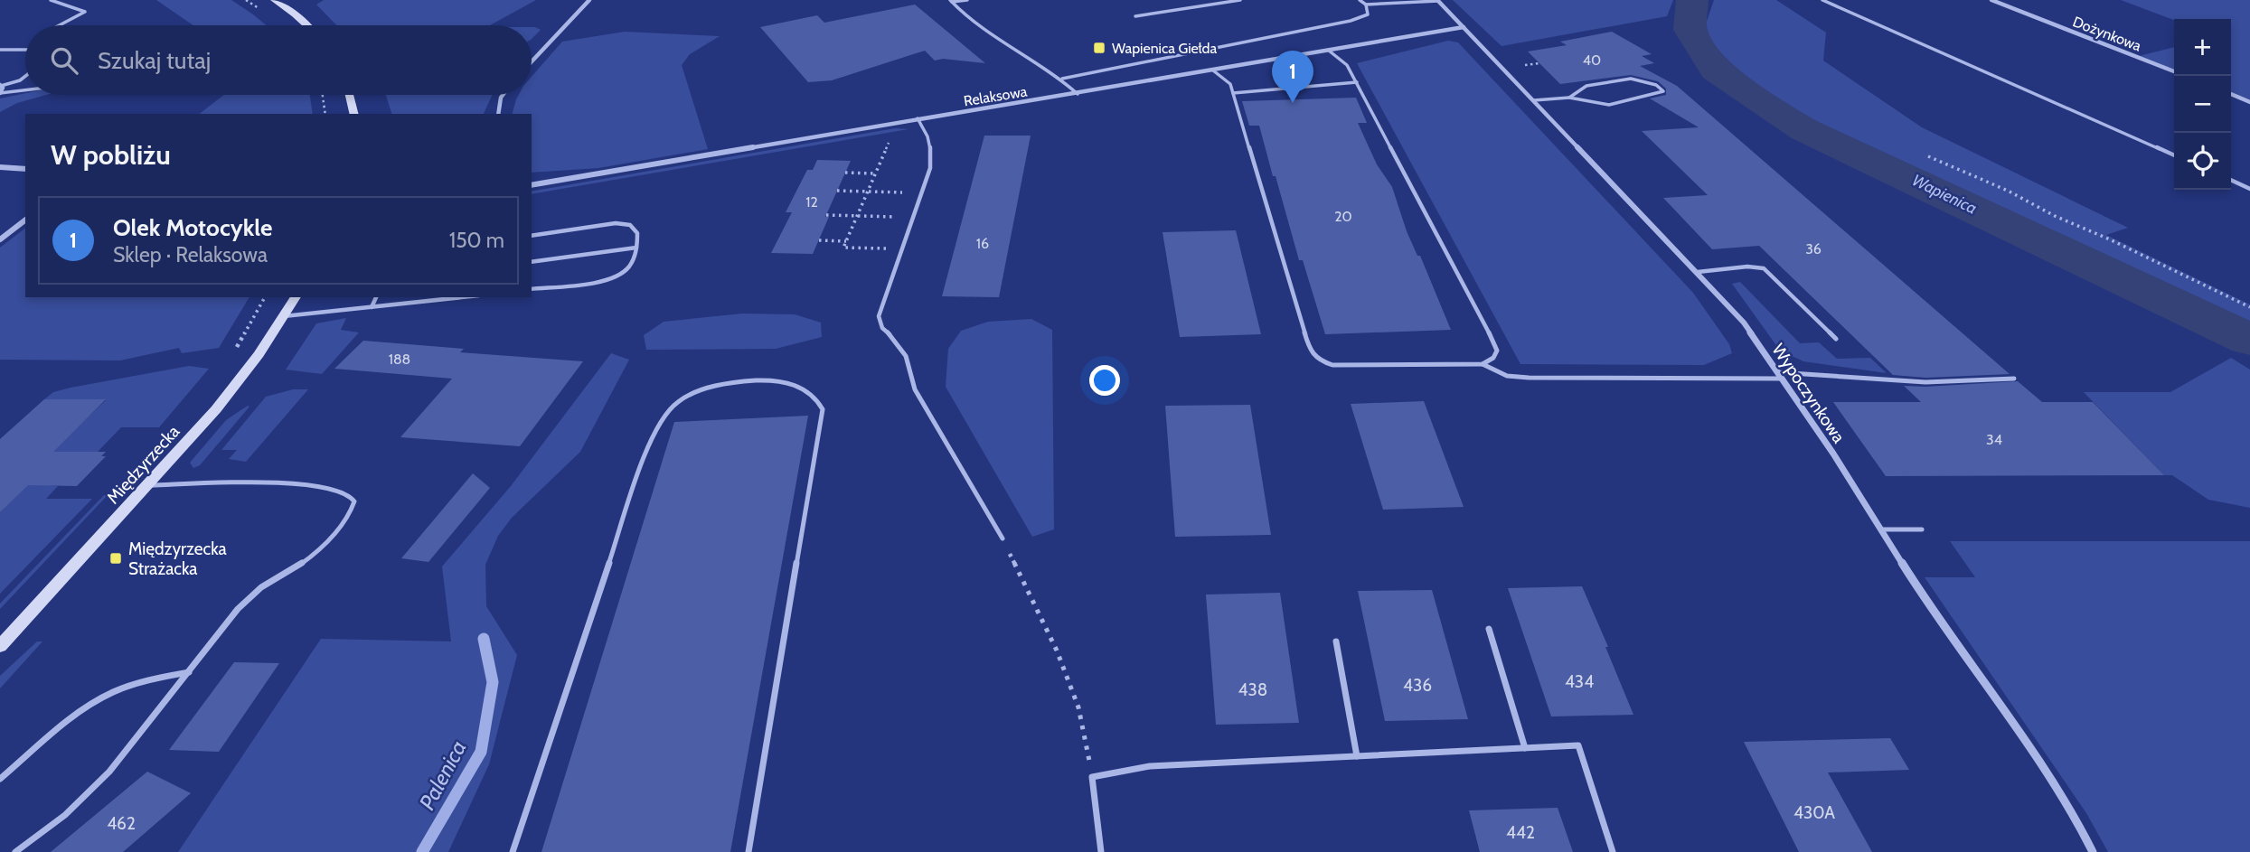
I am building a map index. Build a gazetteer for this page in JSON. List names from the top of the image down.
{
  "streets": {
    "main road": ["Międzyrzecka"],
    "street": ["Dożynkowa", "Relaksowa", "Wypoczynkowa"]
  },
  "crossings": [
    ["Relaksowa", "Wypoczynkowa"]
  ],
  "water": ["Wapienica", "Palenica"],
  "places": {
    "transit": ["Wapienica Giełda", "Międzyrzecka Strażacka"]
  },
  "house_numbers": [
    "40",
    "12",
    "20",
    "16",
    "36",
    "188",
    "34",
    "434",
    "436",
    "438",
    "430A",
    "462",
    "442"
  ],
  "page": {
    "map_buttons": ["+", "−"],
    "search": "Szukaj tutaj",
    "pins": "1",
    "heading": "W pobliżu",
    "list": [
      {
        "mark": "1",
        "name": "Olek Motocykle",
        "note": "Sklep · Relaksowa",
        "value": "150 m"
      }
    ]
  }
}
